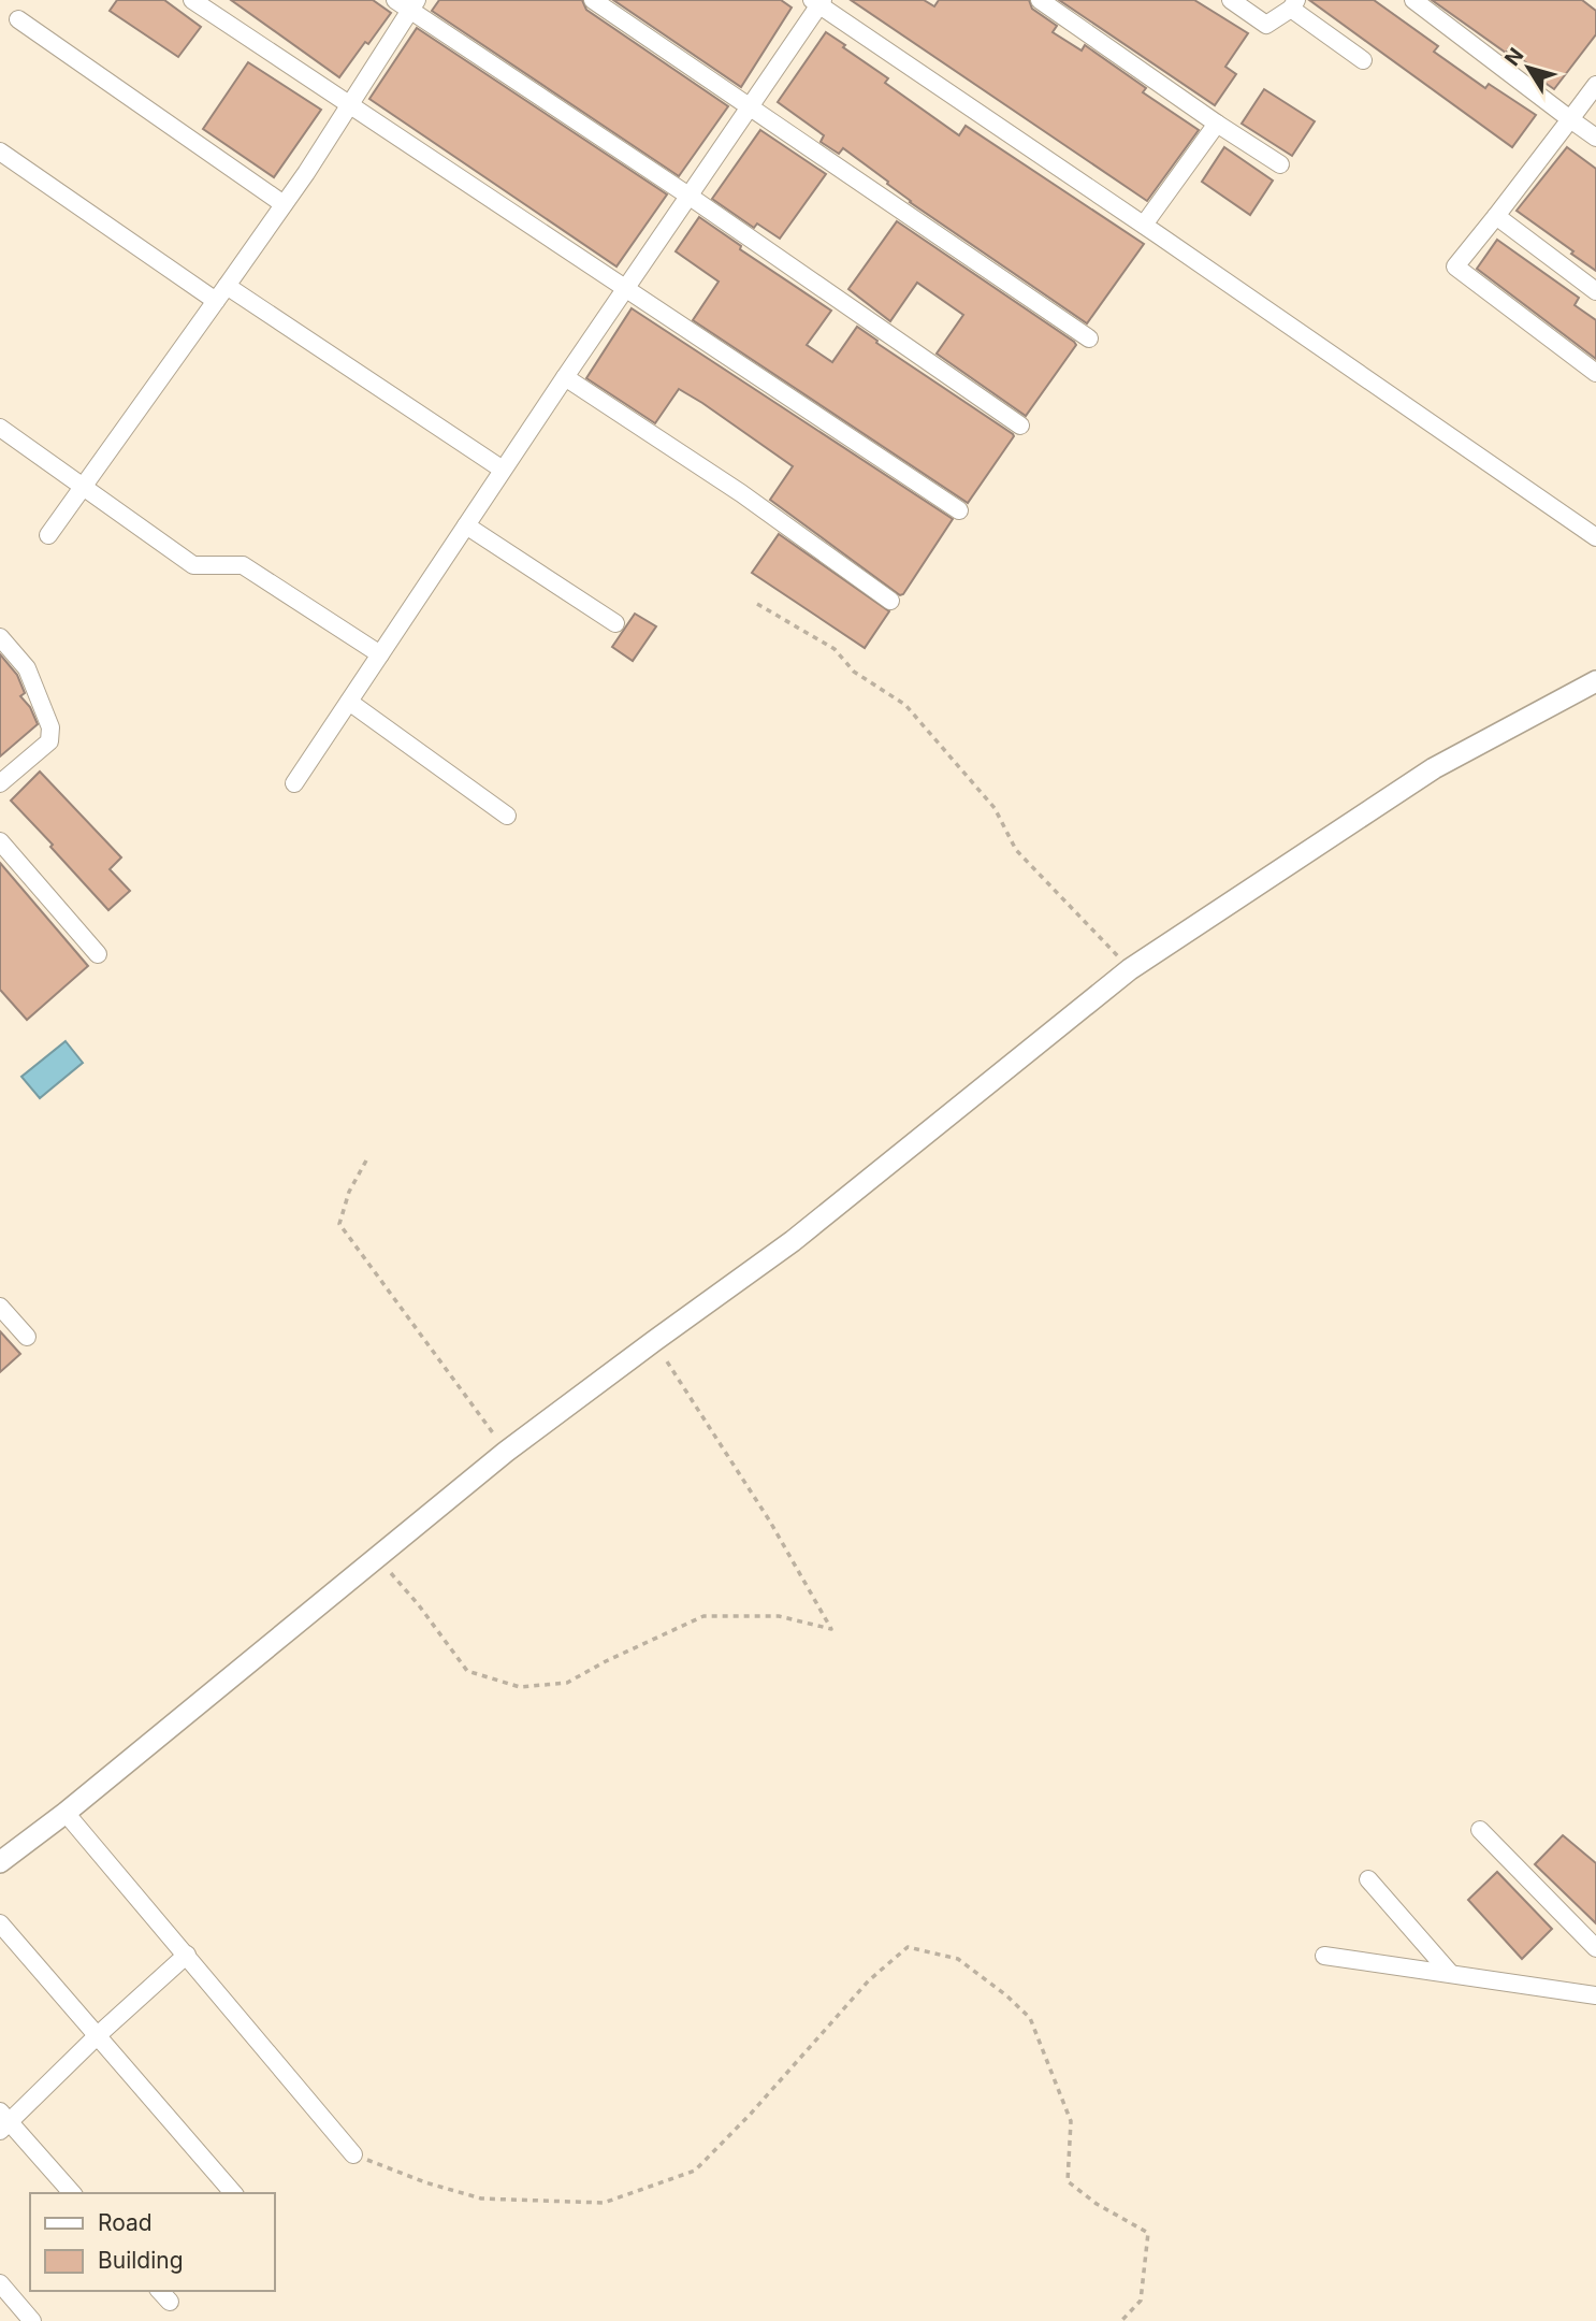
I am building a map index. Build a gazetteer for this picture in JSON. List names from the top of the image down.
{
  "legend": ["Road", "Building"],
  "north": "top left"
}
